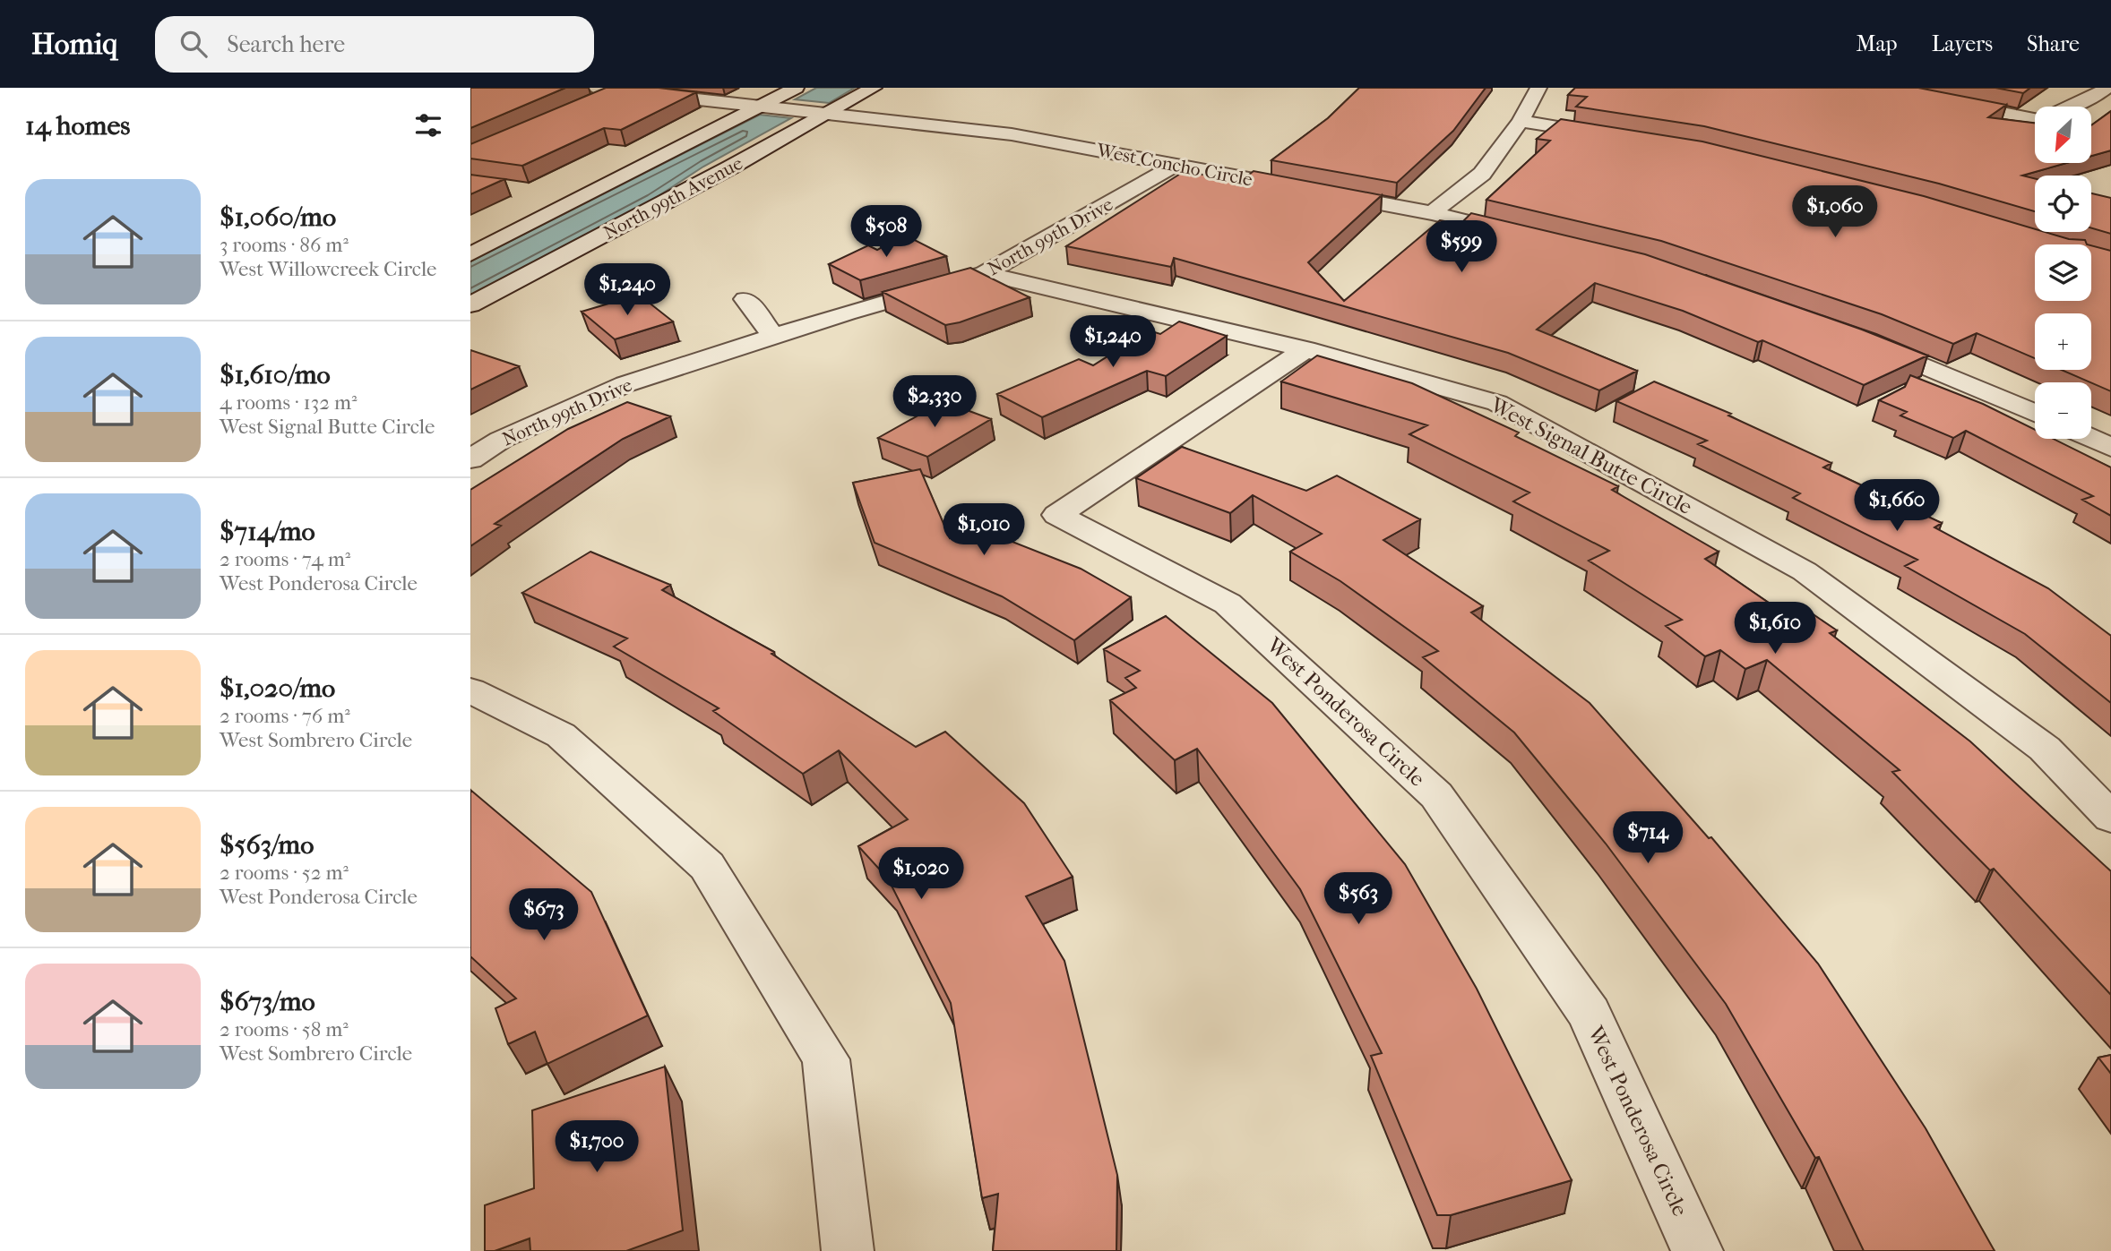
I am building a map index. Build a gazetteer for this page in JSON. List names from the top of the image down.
{
  "streets": {
    "street": [
      "West Concho Circle",
      "North 99th Avenue",
      "North 99th Drive",
      "West Signal Butte Circle",
      "West Ponderosa Circle"
    ]
  },
  "crossings": [
    ["West Concho Circle", "North 99th Avenue"],
    ["West Concho Circle", "North 99th Drive"],
    ["North 99th Drive", "West Signal Butte Circle"],
    ["West Signal Butte Circle", "West Ponderosa Circle"]
  ],
  "north": "bottom left",
  "page": {
    "header": "Homiq",
    "search": "Search here",
    "nav": ["Map", "Layers", "Share"],
    "heading": "14 homes",
    "map_buttons": ["+", "−"],
    "list": [
      {
        "name": "$1,060/mo",
        "note": "3 rooms · 86 m² · West Willowcreek Circle"
      },
      {
        "name": "$1,610/mo",
        "note": "4 rooms · 132 m² · West Signal Butte Circle"
      },
      {
        "name": "$714/mo",
        "note": "2 rooms · 74 m² · West Ponderosa Circle"
      },
      {
        "name": "$1,020/mo",
        "note": "2 rooms · 76 m² · West Sombrero Circle"
      },
      {
        "name": "$563/mo",
        "note": "2 rooms · 52 m² · West Ponderosa Circle"
      },
      {
        "name": "$673/mo",
        "note": "2 rooms · 58 m² · West Sombrero Circle"
      }
    ],
    "price": [
      "$1,060",
      "$508",
      "$599",
      "$1,240",
      "$1,240",
      "$2,330",
      "$1,660",
      "$1,010",
      "$1,610",
      "$714",
      "$1,020",
      "$563",
      "$673",
      "$1,700"
    ]
  }
}
